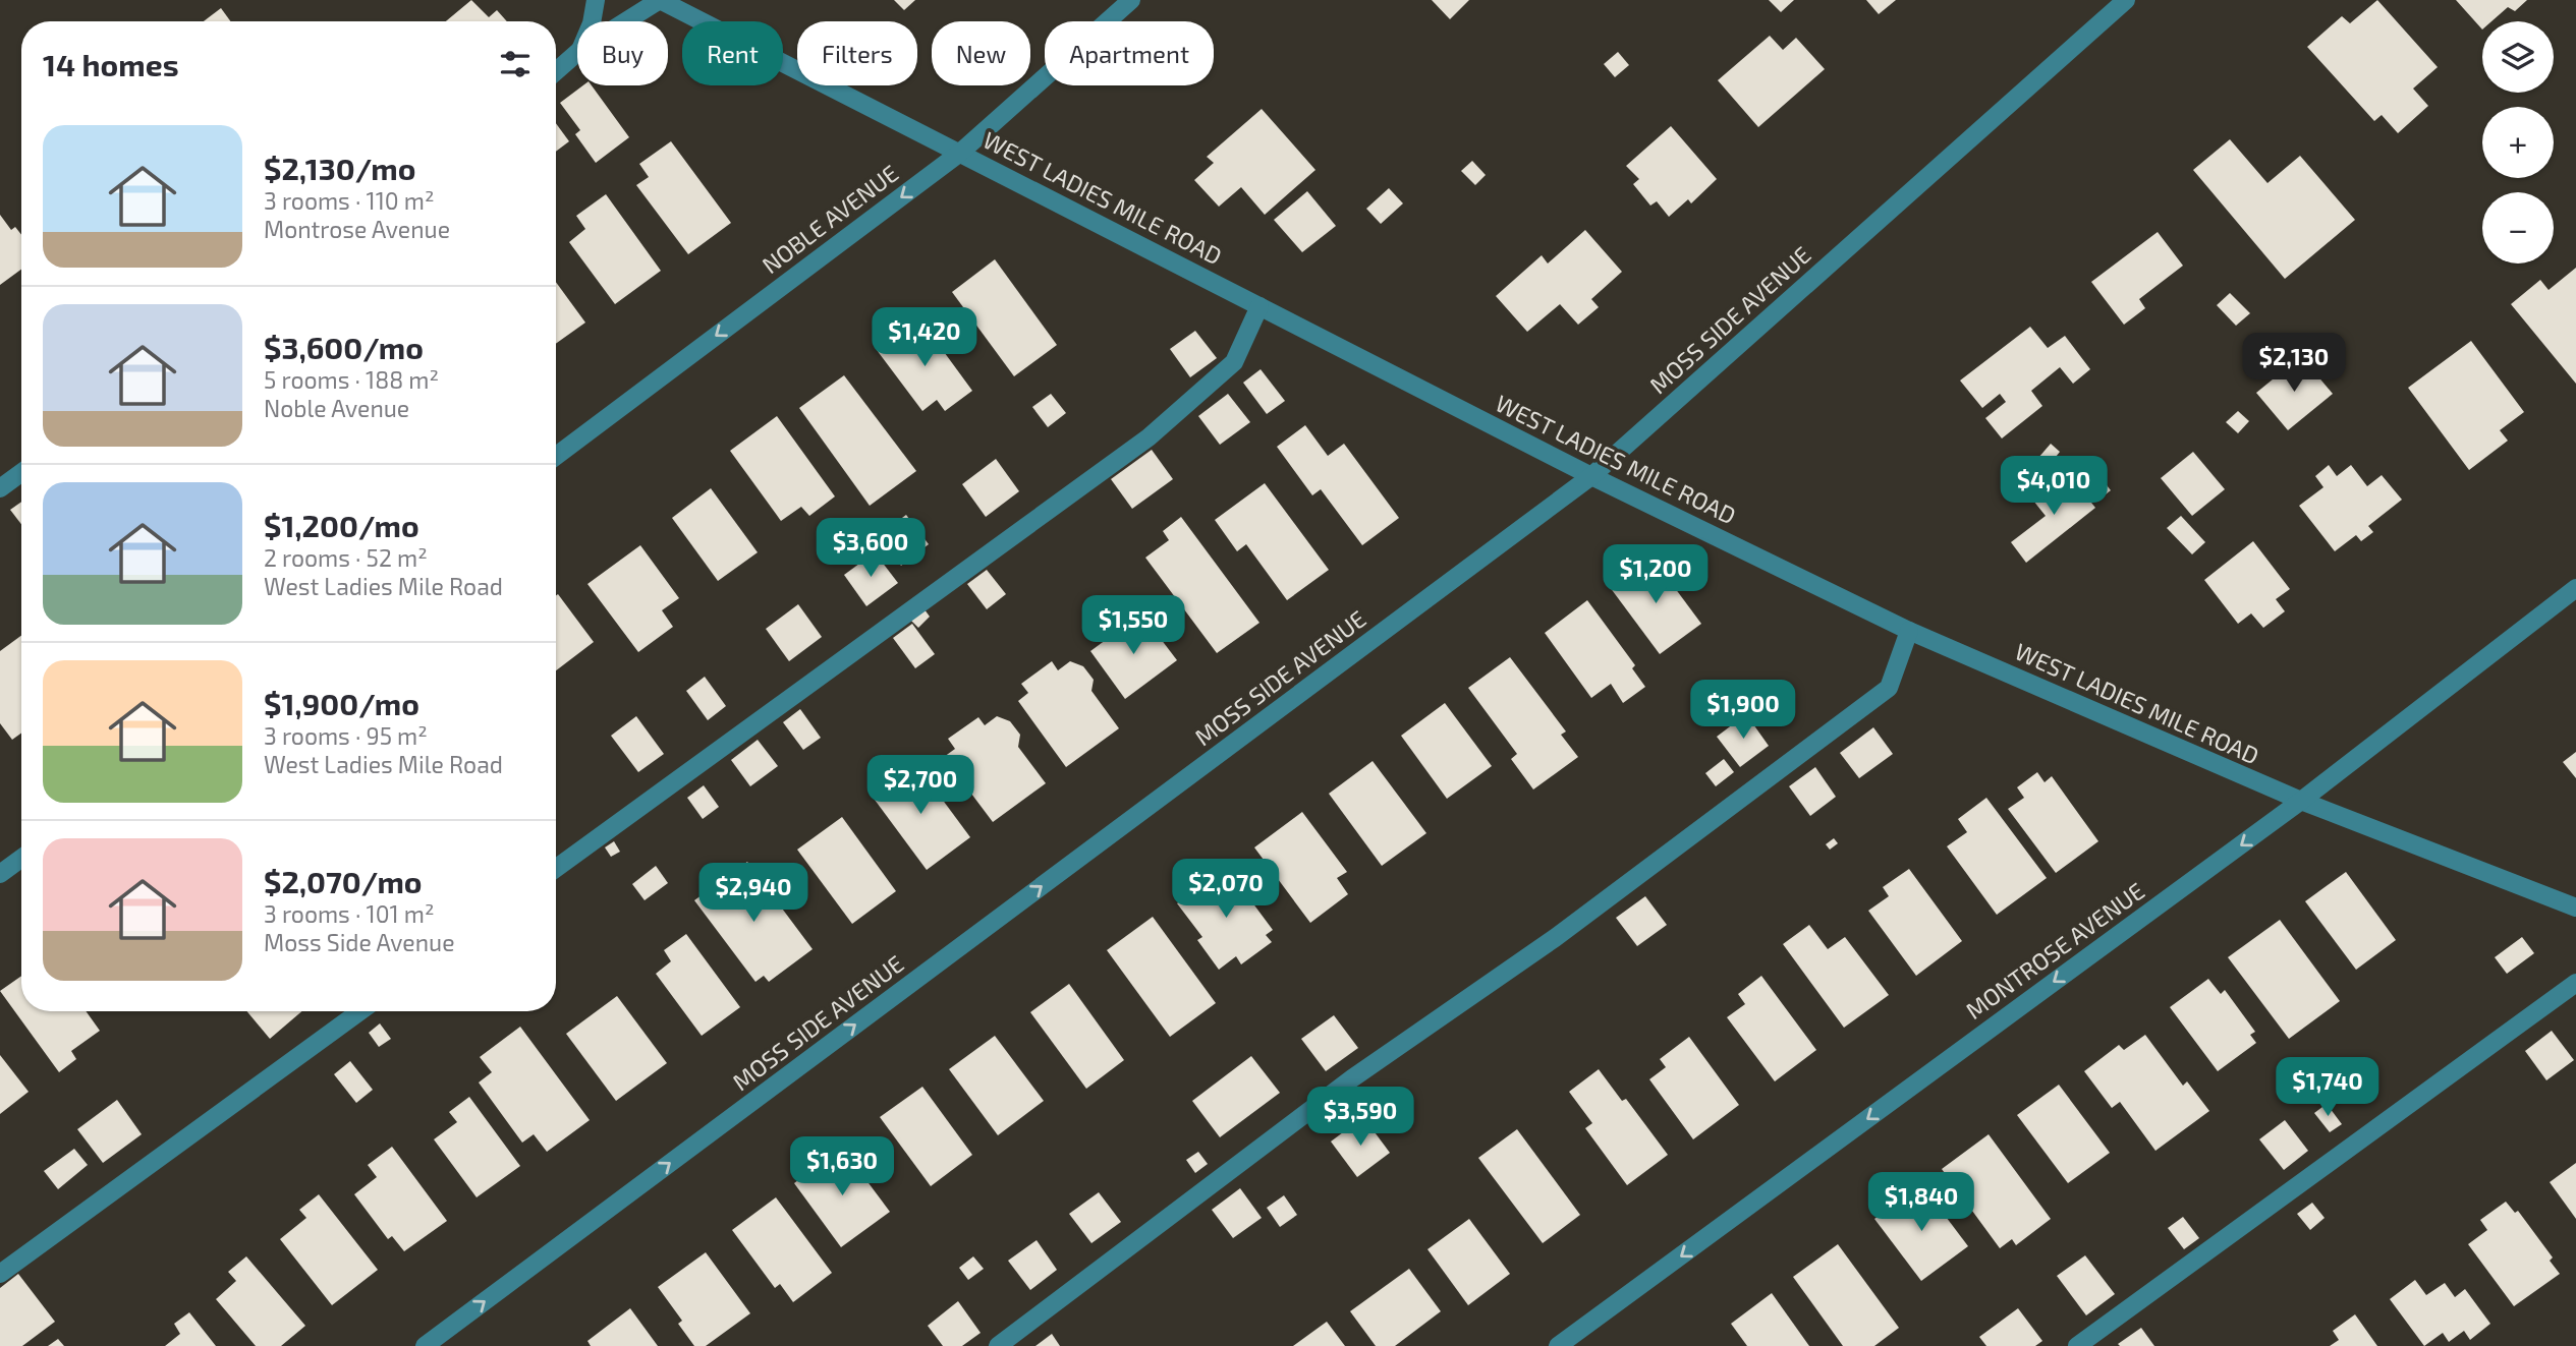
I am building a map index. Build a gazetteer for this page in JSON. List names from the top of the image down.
{
  "streets": {
    "street": [
      "WEST LADIES MILE ROAD",
      "NOBLE AVENUE",
      "MOSS SIDE AVENUE",
      "MONTROSE AVENUE"
    ]
  },
  "crossings": [
    ["WEST LADIES MILE ROAD", "NOBLE AVENUE"],
    ["WEST LADIES MILE ROAD", "MOSS SIDE AVENUE"],
    ["WEST LADIES MILE ROAD", "MONTROSE AVENUE"]
  ],
  "one_way": ["NOBLE AVENUE", "MOSS SIDE AVENUE", "MONTROSE AVENUE"],
  "page": {
    "map_buttons": ["+", "−"],
    "chip": [
      "Buy",
      "Rent",
      "Filters",
      "New",
      "Apartment"
    ],
    "heading": "14 homes",
    "list": [
      {
        "name": "$2,130/mo",
        "note": "3 rooms · 110 m² · Montrose Avenue"
      },
      {
        "name": "$3,600/mo",
        "note": "5 rooms · 188 m² · Noble Avenue"
      },
      {
        "name": "$1,200/mo",
        "note": "2 rooms · 52 m² · West Ladies Mile Road"
      },
      {
        "name": "$1,900/mo",
        "note": "3 rooms · 95 m² · West Ladies Mile Road"
      },
      {
        "name": "$2,070/mo",
        "note": "3 rooms · 101 m² · Moss Side Avenue"
      }
    ],
    "price": [
      "$1,420",
      "$2,130",
      "$4,010",
      "$3,600",
      "$1,200",
      "$1,550",
      "$1,900",
      "$2,700",
      "$2,070",
      "$2,940",
      "$1,740",
      "$3,590",
      "$1,630",
      "$1,840"
    ]
  }
}
